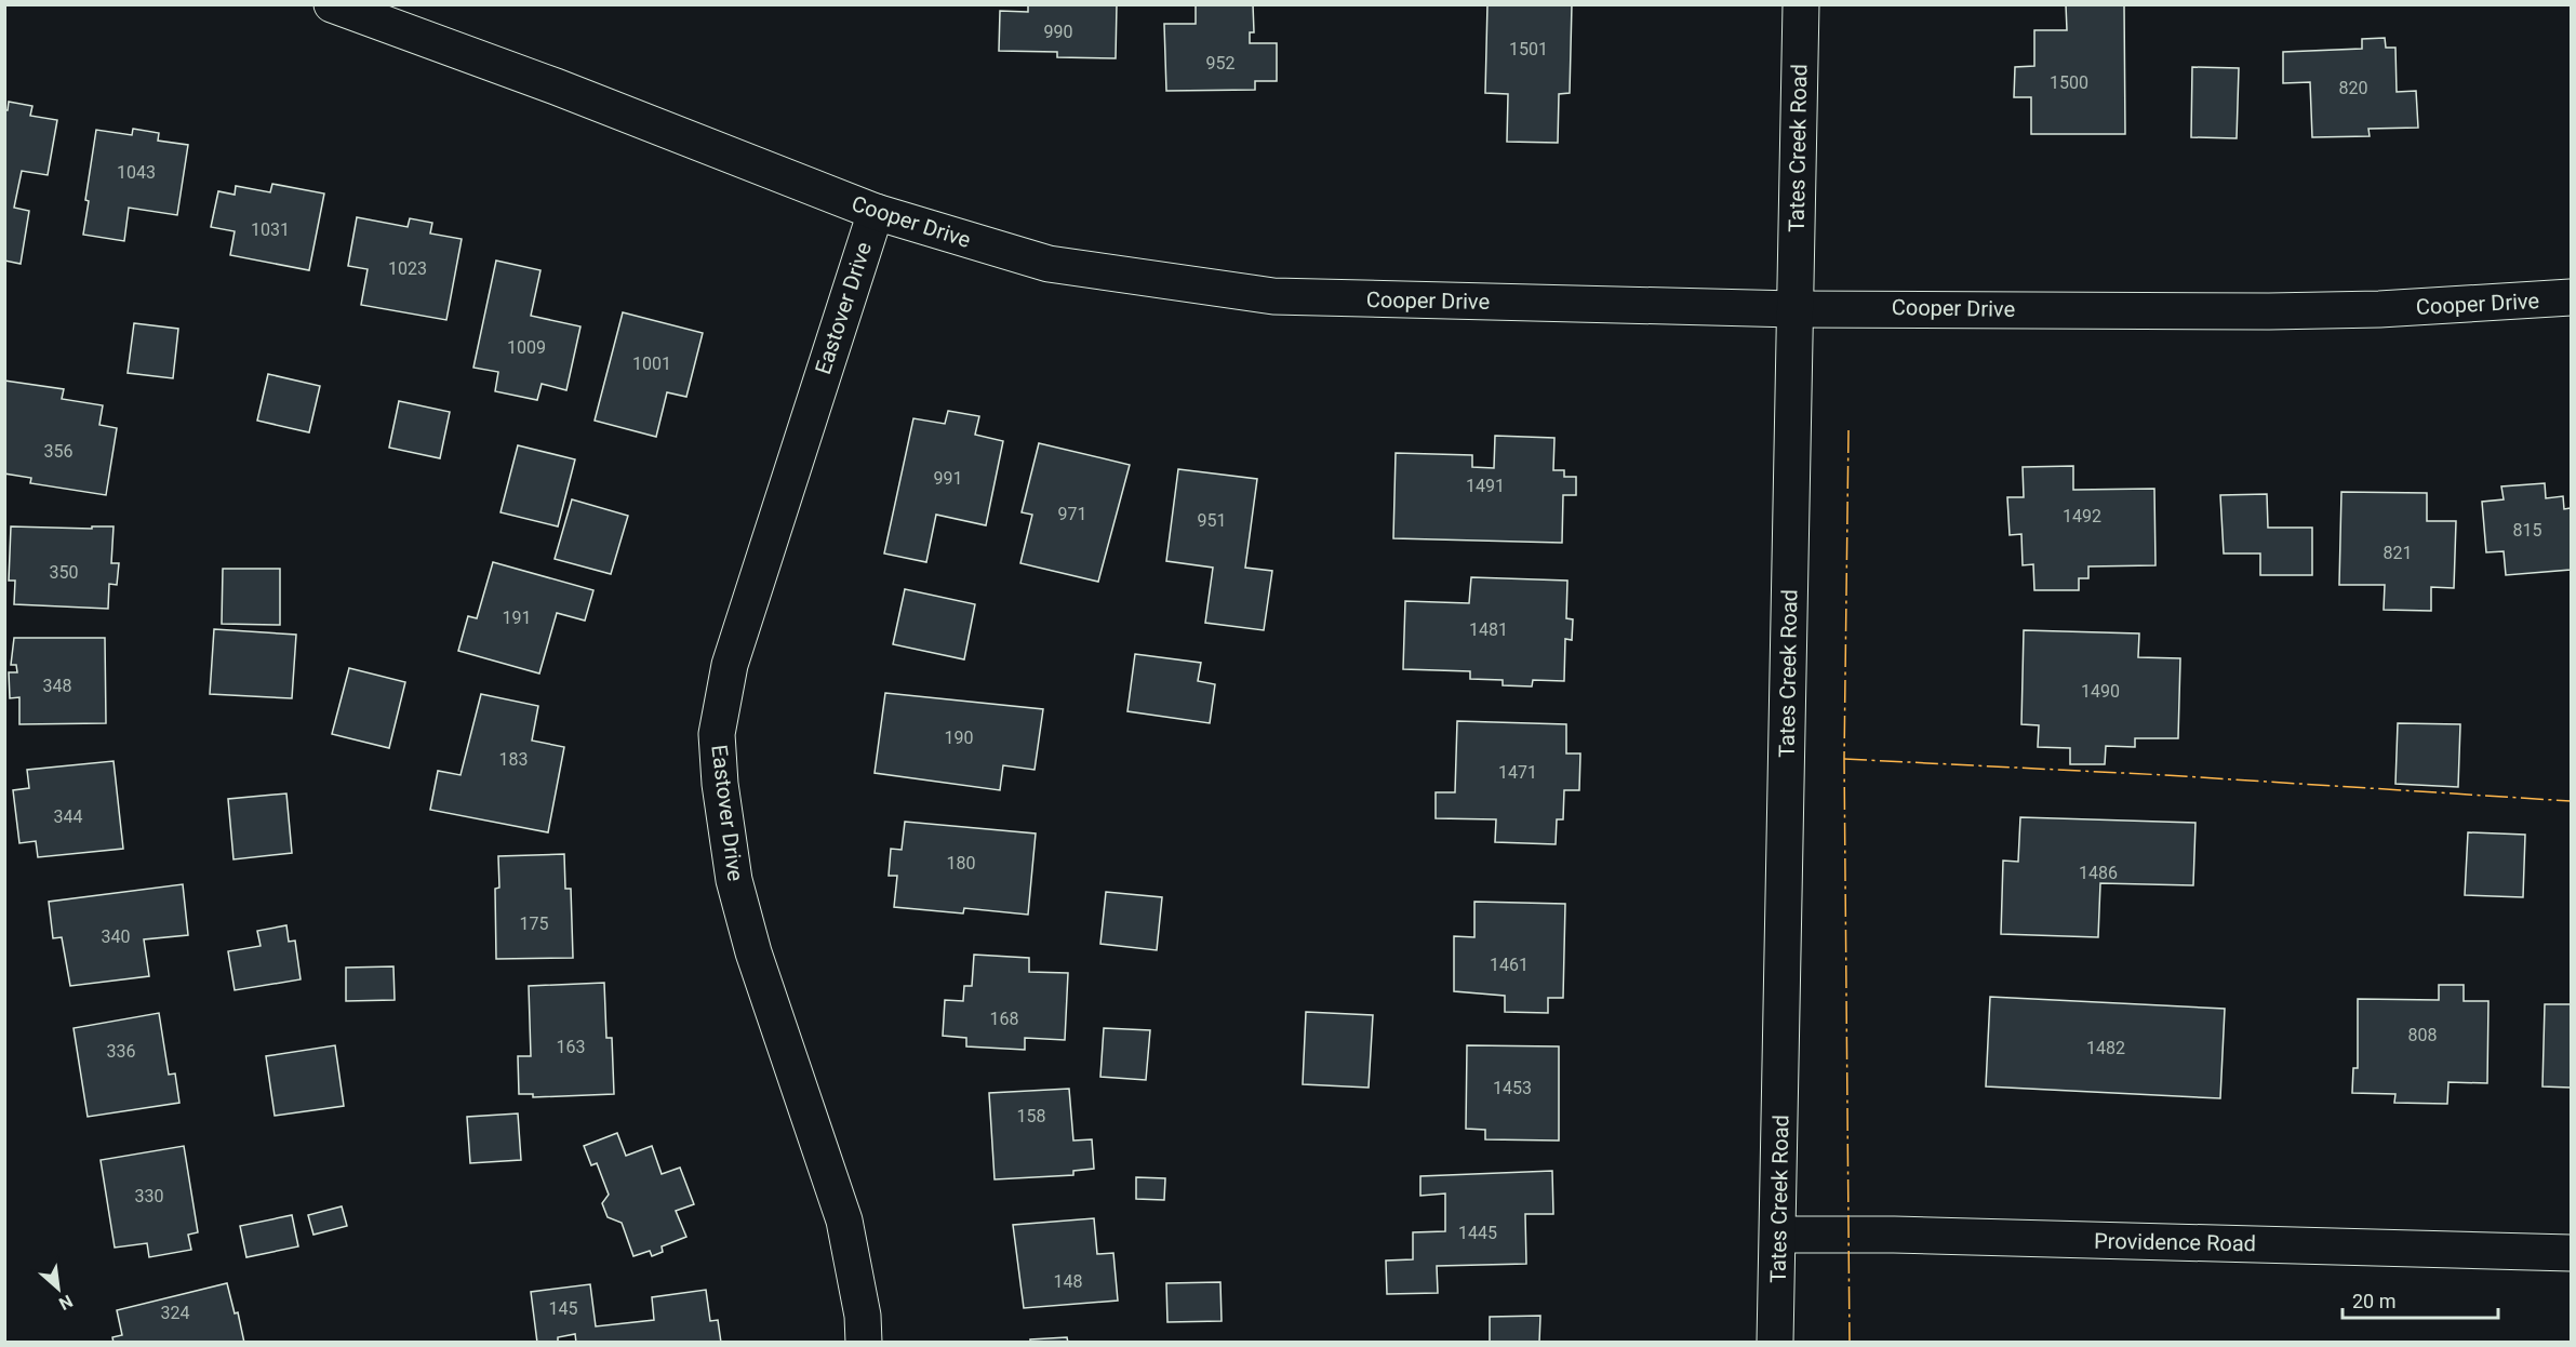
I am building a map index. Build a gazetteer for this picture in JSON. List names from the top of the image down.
{
  "streets": {
    "street": [
      "Tates Creek Road",
      "Cooper Drive",
      "Eastover Drive",
      "Providence Road"
    ]
  },
  "crossings": [
    ["Tates Creek Road", "Cooper Drive"],
    ["Tates Creek Road", "Providence Road"],
    ["Cooper Drive", "Eastover Drive"]
  ],
  "house_numbers": [
    "990",
    "1501",
    "952",
    "1500",
    "820",
    "1043",
    "1031",
    "1023",
    "1009",
    "1001",
    "356",
    "991",
    "1491",
    "971",
    "1492",
    "951",
    "815",
    "821",
    "350",
    "191",
    "1481",
    "348",
    "1490",
    "190",
    "183",
    "1471",
    "344",
    "180",
    "1486",
    "175",
    "340",
    "1461",
    "168",
    "808",
    "163",
    "1482",
    "336",
    "1453",
    "158",
    "330",
    "1445",
    "148",
    "145",
    "324"
  ],
  "scale_bar": "20 m",
  "north": "bottom right"
}
